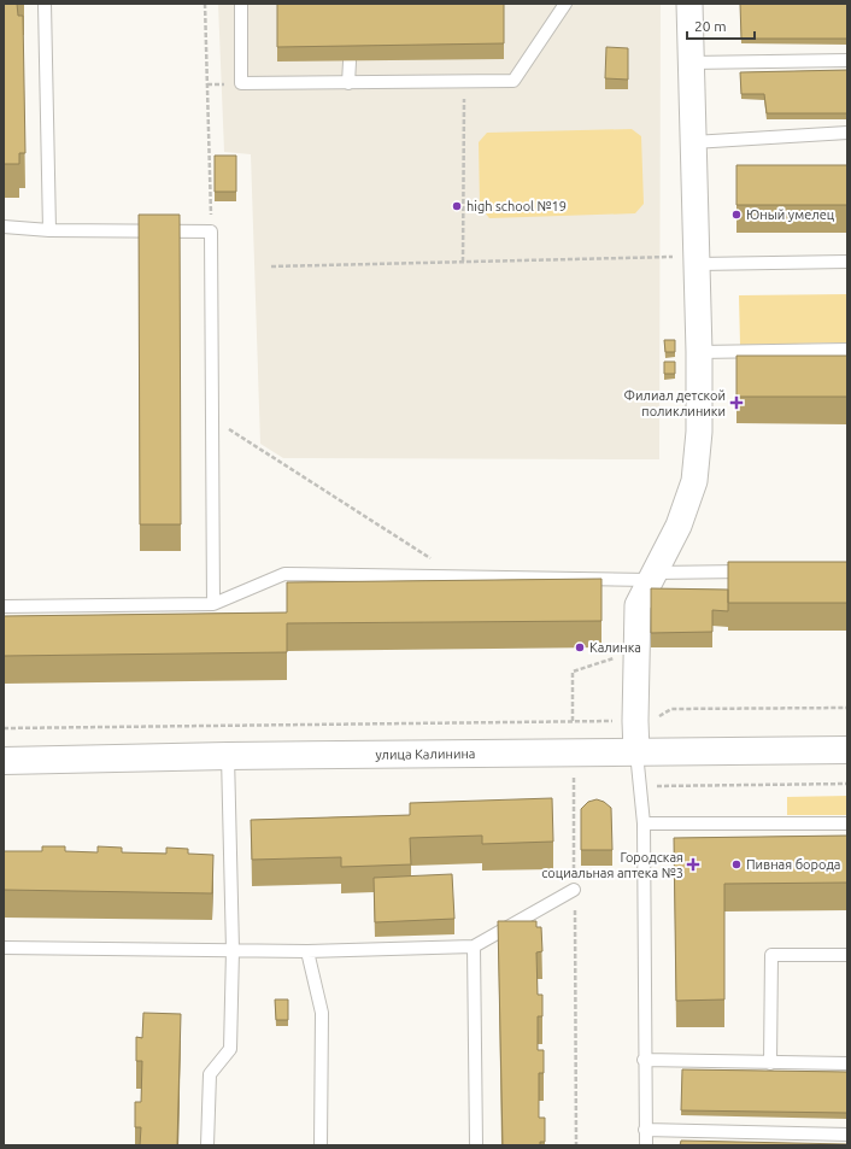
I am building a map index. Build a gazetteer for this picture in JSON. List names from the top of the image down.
{
  "streets": {
    "main road": ["улица Калинина"]
  },
  "places": {
    "other": [
      "high school №19",
      "Юный умелец",
      "Калинка",
      "Пивная борода"
    ],
    "health": ["Филиал детской поликлиники", "Городская социальная аптека №3"]
  },
  "scale_bar": "20 m"
}
